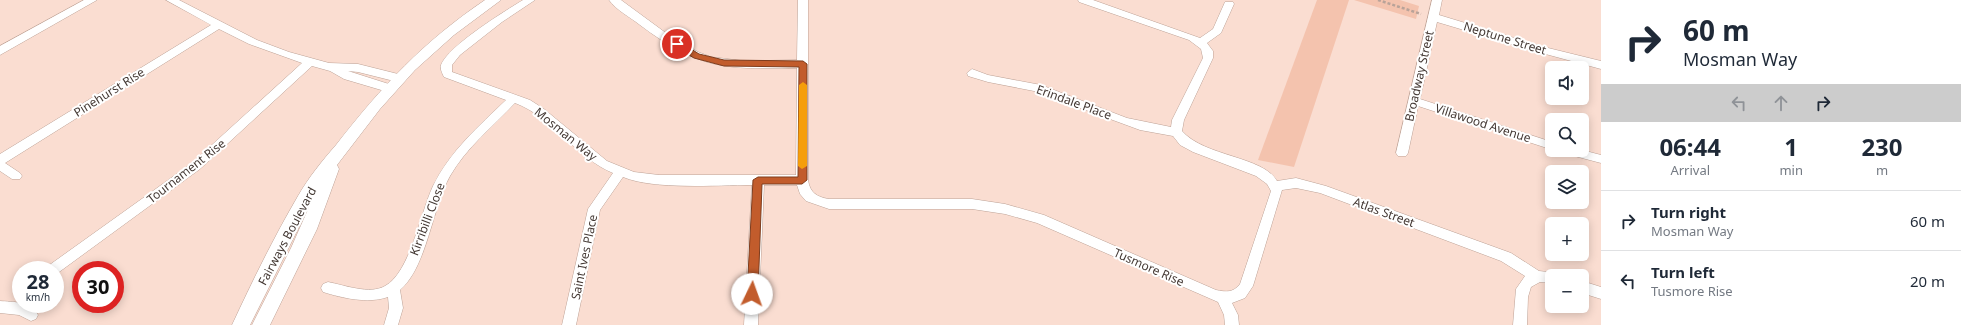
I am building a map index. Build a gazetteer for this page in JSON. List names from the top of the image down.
{
  "streets": {
    "street": [
      "Neptune Street",
      "Broadway Street",
      "Pinehurst Rise",
      "Erindale Place",
      "Villawood Avenue",
      "Mosman Way",
      "Tournament Rise",
      "Atlas Street",
      "Kirribilli Close",
      "Fairways Boulevard",
      "Saint Ives Place",
      "Tusmore Rise"
    ]
  },
  "crossings": [
    ["Neptune Street", "Broadway Street"],
    ["Broadway Street", "Villawood Avenue"],
    ["Mosman Way", "Kirribilli Close"],
    ["Mosman Way", "Saint Ives Place"],
    ["Mosman Way", "Tusmore Rise"]
  ],
  "page": {
    "turn": ["60 m", "Mosman Way"],
    "map_buttons": ["+", "−"],
    "eta": [
      "06:44",
      "Arrival",
      "1",
      "min",
      "230",
      "m"
    ],
    "list": [
      {
        "name": "Turn right",
        "note": "Mosman Way",
        "value": "60 m"
      },
      {
        "name": "Turn left",
        "note": "Tusmore Rise",
        "value": "20 m"
      }
    ],
    "speed": "28 km/h",
    "limit": "30"
  }
}
